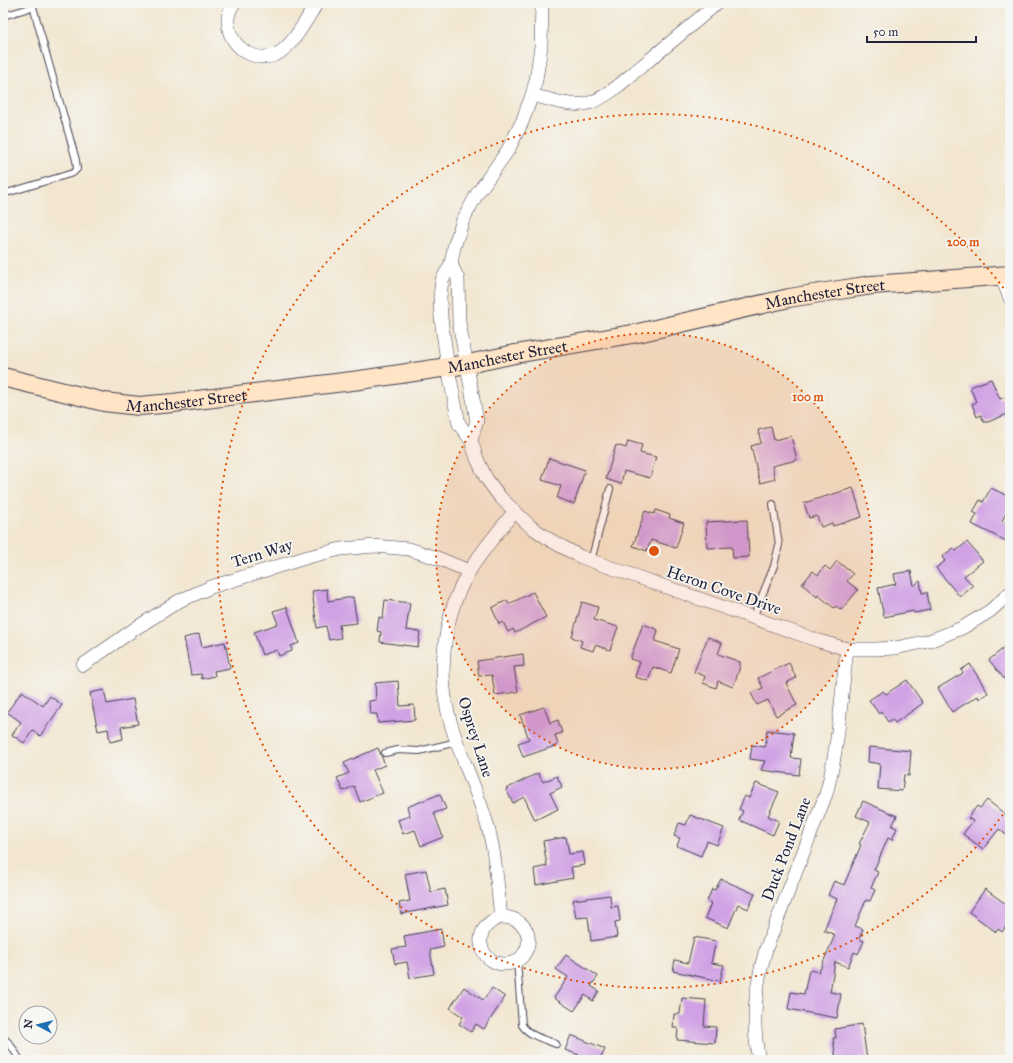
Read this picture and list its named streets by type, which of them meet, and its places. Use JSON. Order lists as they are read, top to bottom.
{
  "streets": {
    "street": [
      "Manchester Street",
      "Tern Way",
      "Heron Cove Drive",
      "Osprey Lane",
      "Duck Pond Lane"
    ]
  },
  "crossings": [
    ["Manchester Street", "Heron Cove Drive"],
    ["Tern Way", "Osprey Lane"],
    ["Heron Cove Drive", "Osprey Lane"],
    ["Heron Cove Drive", "Duck Pond Lane"]
  ],
  "scale_bar": "50 m",
  "north": "left",
  "rings": ["200 m", "100 m"]
}
